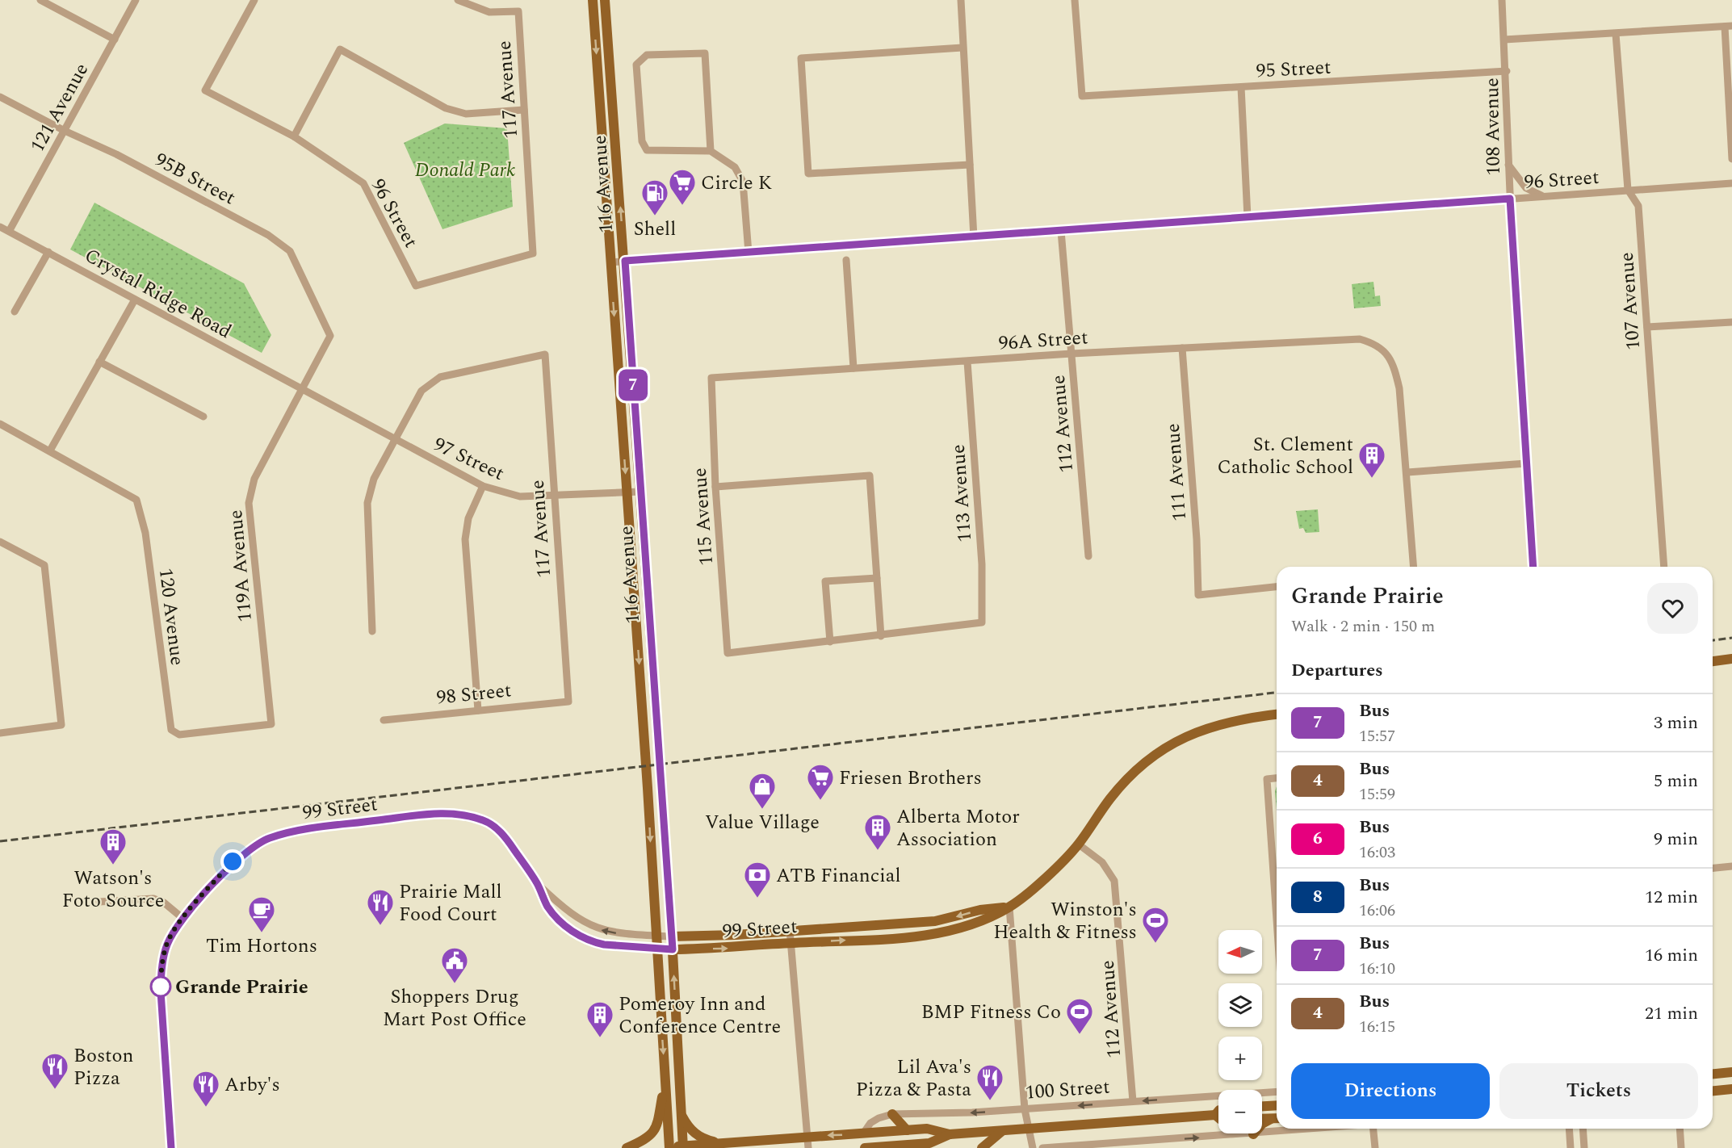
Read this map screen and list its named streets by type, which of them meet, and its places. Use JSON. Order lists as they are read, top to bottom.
{
  "streets": {
    "main road": ["116 Avenue", "99 Street", "100 Street"],
    "street": [
      "95 Street",
      "117 Avenue",
      "121 Avenue",
      "108 Avenue",
      "95B Street",
      "96 Street",
      "Crystal Ridge Road",
      "107 Avenue",
      "96A Street",
      "112 Avenue",
      "97 Street",
      "111 Avenue",
      "113 Avenue",
      "115 Avenue",
      "119A Avenue",
      "120 Avenue",
      "98 Street"
    ]
  },
  "crossings": [
    ["95 Street", "108 Avenue"],
    ["117 Avenue", "96 Street"],
    ["117 Avenue", "97 Street"],
    ["117 Avenue", "98 Street"],
    ["121 Avenue", "95B Street"],
    ["121 Avenue", "Crystal Ridge Road"],
    ["108 Avenue", "96 Street"],
    ["95B Street", "119A Avenue"],
    ["96 Street", "116 Avenue"],
    ["96 Street", "107 Avenue"],
    ["96 Street", "112 Avenue"],
    ["116 Avenue", "97 Street"],
    ["116 Avenue", "99 Street"],
    ["116 Avenue", "100 Street"],
    ["Crystal Ridge Road", "97 Street"],
    ["Crystal Ridge Road", "119A Avenue"],
    ["96A Street", "112 Avenue"],
    ["96A Street", "111 Avenue"],
    ["96A Street", "113 Avenue"],
    ["96A Street", "115 Avenue"],
    ["112 Avenue", "99 Street"],
    ["112 Avenue", "100 Street"],
    ["97 Street", "119A Avenue"],
    ["119A Avenue", "120 Avenue"]
  ],
  "parks": ["Donald Park"],
  "places": {
    "supermarket": ["Circle K", "Friesen Brothers"],
    "fuel station": ["Shell"],
    "building": [
      "St. Clement Catholic School",
      "Alberta Motor Association",
      "Watson's Foto Source",
      "Pomeroy Inn and Conference Centre"
    ],
    "shop": ["Value Village"],
    "bank": ["ATB Financial"],
    "restaurant": [
      "Prairie Mall Food Court",
      "Boston Pizza",
      "Lil Ava's Pizza & Pasta",
      "Arby's"
    ],
    "cafe": ["Tim Hortons"],
    "sports": ["Winston's Health & Fitness", "BMP Fitness Co"],
    "public building": ["Shoppers Drug Mart Post Office"],
    "other": ["Grande Prairie"]
  },
  "lines": ["bus line 7"],
  "north": "left",
  "page": {
    "on_map": "7",
    "heading": [
      ["Grande Prairie", "Walk · 2 min · 150 m"],
      "Departures"
    ],
    "list": [
      {
        "mark": "7",
        "name": "Bus",
        "note": "15:57",
        "value": "3 min"
      },
      {
        "mark": "4",
        "name": "Bus",
        "note": "15:59",
        "value": "5 min"
      },
      {
        "mark": "6",
        "name": "Bus",
        "note": "16:03",
        "value": "9 min"
      },
      {
        "mark": "8",
        "name": "Bus",
        "note": "16:06",
        "value": "12 min"
      },
      {
        "mark": "7",
        "name": "Bus",
        "note": "16:10",
        "value": "16 min"
      },
      {
        "mark": "4",
        "name": "Bus",
        "note": "16:15",
        "value": "21 min"
      }
    ],
    "map_buttons": ["+", "−"],
    "buttons": ["Directions", "Tickets"]
  }
}
